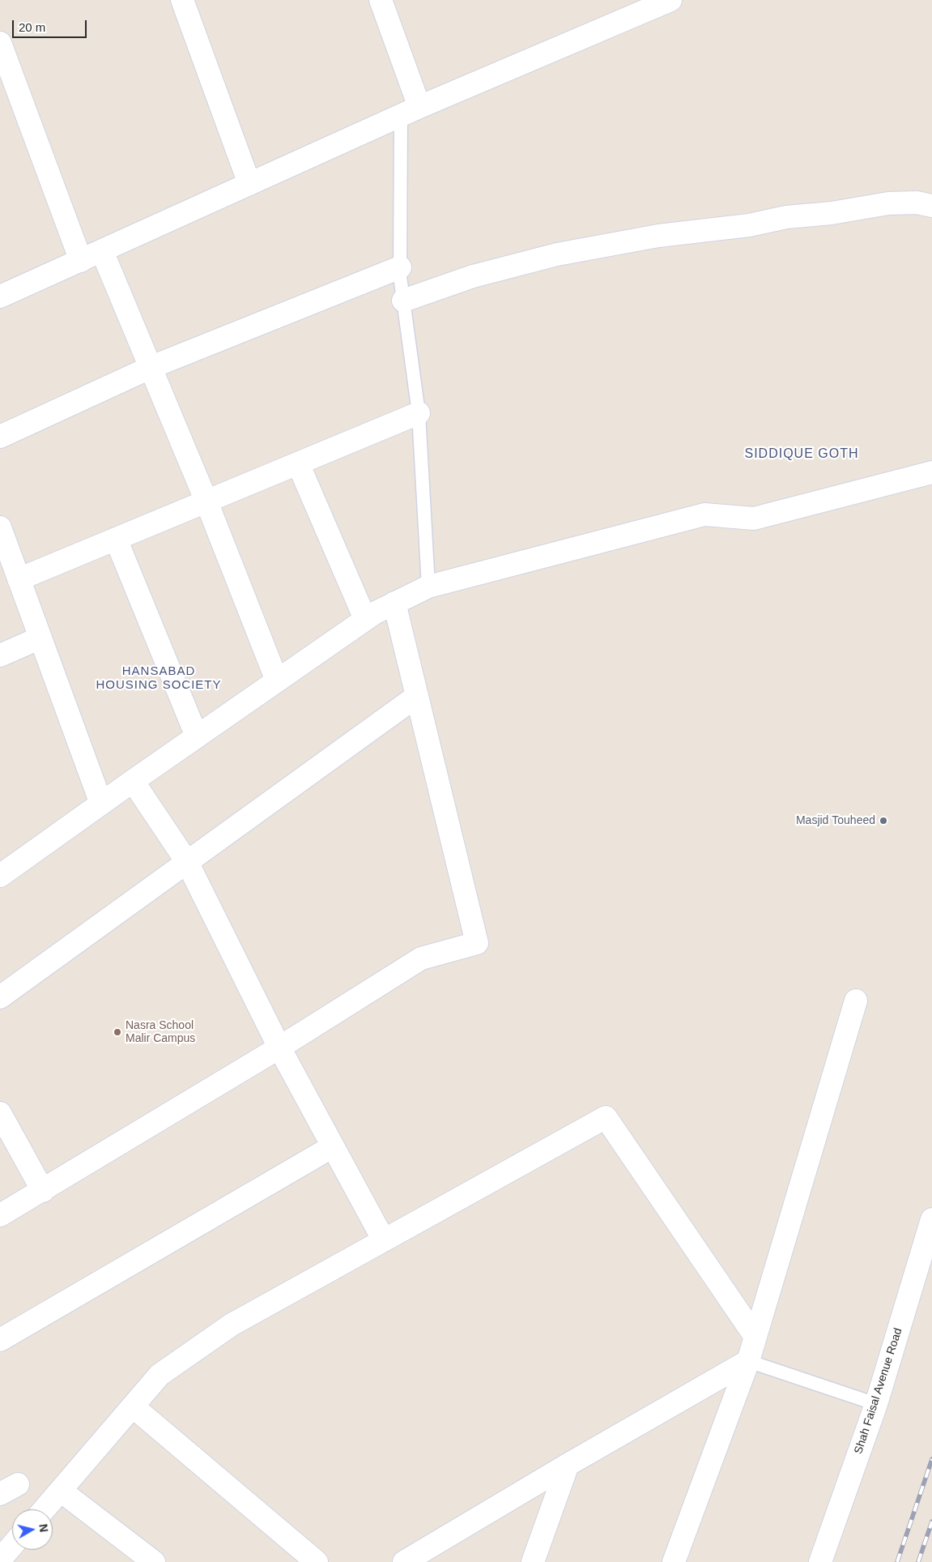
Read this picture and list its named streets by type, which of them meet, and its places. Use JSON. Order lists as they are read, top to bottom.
{
  "streets": {
    "street": ["Shah Faisal Avenue Road"]
  },
  "districts": ["SIDDIQUE GOTH", "HANSABAD HOUSING SOCIETY"],
  "places": ["Masjid Touheed", "Nasra School Malir Campus"],
  "scale_bar": "20 m",
  "north": "right"
}
